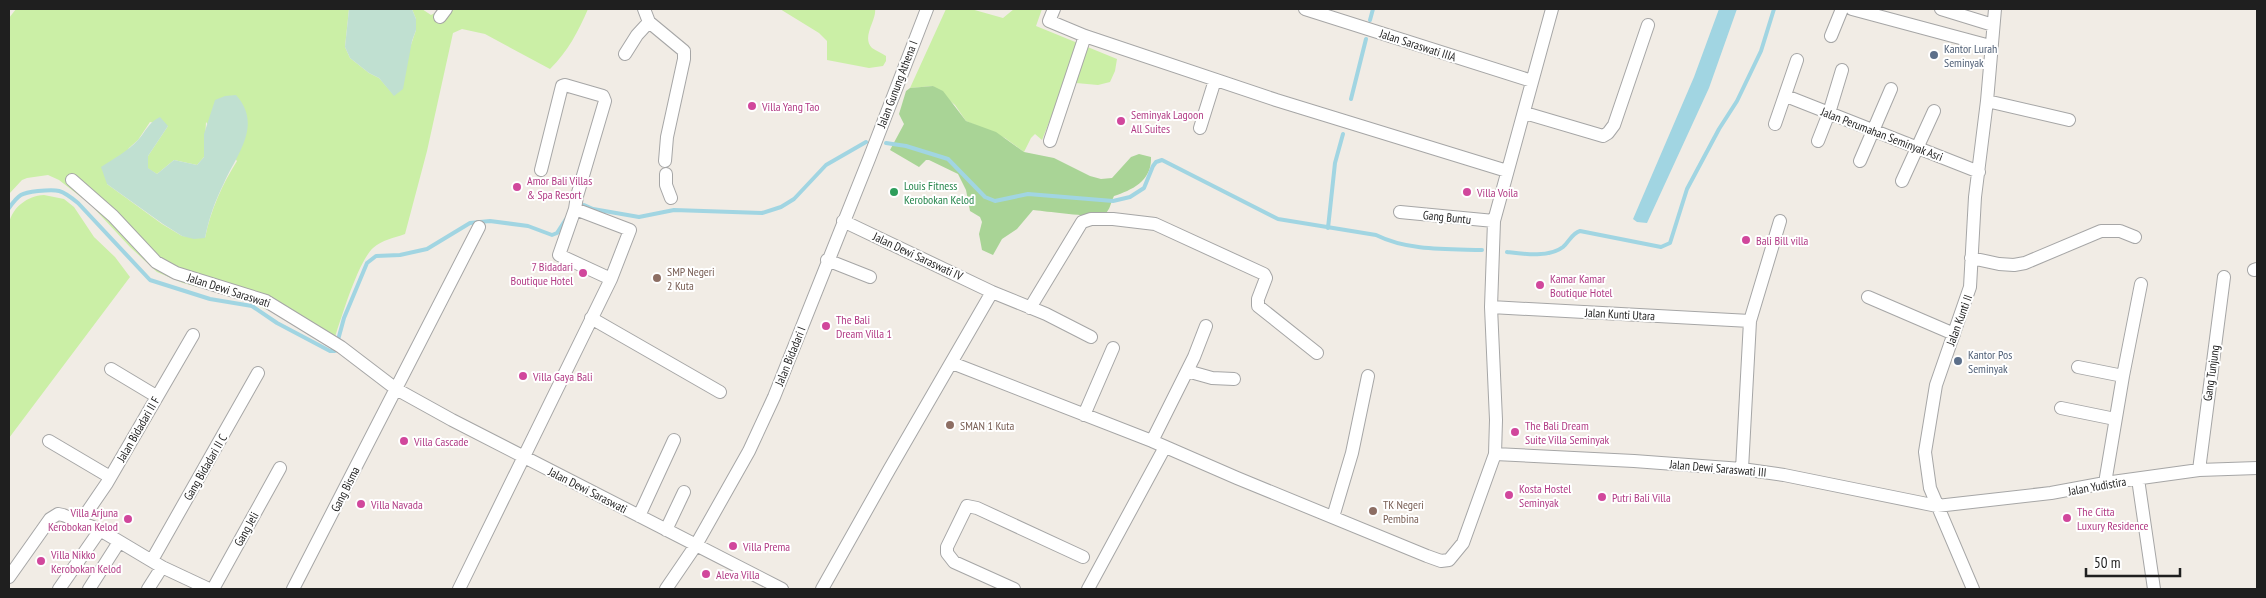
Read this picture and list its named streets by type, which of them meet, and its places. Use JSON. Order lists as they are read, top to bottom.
{
  "streets": {
    "street": [
      "Jalan Saraswati IIIA",
      "Jalan Gunung Athena I",
      "Jalan Perumahan Seminyak Asri",
      "Gang Buntu",
      "Jalan Dewi Saraswati IV",
      "Jalan Dewi Saraswati",
      "Jalan Kunti Utara",
      "Jalan Kunti II",
      "Jalan Bidadari I",
      "Gang Tunjung",
      "Jalan Bidadari II F",
      "Gang Bidadari II C",
      "Jalan Dewi Saraswati III",
      "Jalan Yudistira",
      "Gang Bisma",
      "Gang Jeli"
    ]
  },
  "crossings": [
    ["Jalan Gunung Athena I", "Jalan Bidadari I"],
    ["Jalan Perumahan Seminyak Asri", "Jalan Kunti II"],
    ["Jalan Dewi Saraswati IV", "Jalan Bidadari I"],
    ["Jalan Dewi Saraswati", "Jalan Bidadari I"],
    ["Jalan Dewi Saraswati", "Gang Bisma"],
    ["Jalan Kunti II", "Jalan Dewi Saraswati III"],
    ["Jalan Kunti II", "Jalan Yudistira"],
    ["Gang Tunjung", "Jalan Yudistira"],
    ["Jalan Dewi Saraswati III", "Jalan Yudistira"]
  ],
  "places": [
    "Kantor Lurah Seminyak",
    "Villa Yang Tao",
    "Seminyak Lagoon All Suites",
    "Amor Bali Villas & Spa Resort",
    "Louis Fitness Kerobokan Kelod",
    "Villa Voila",
    "Bali Bill villa",
    "7 Bidadari Boutique Hotel",
    "SMP Negeri 2 Kuta",
    "Kamar Kamar Boutique Hotel",
    "The Bali Dream Villa 1",
    "Kantor Pos Seminyak",
    "Villa Gaya Bali",
    "SMAN 1 Kuta",
    "The Bali Dream Suite Villa Seminyak",
    "Villa Cascade",
    "Kosta Hostel Seminyak",
    "Putri Bali Villa",
    "Villa Navada",
    "TK Negeri Pembina",
    "The Citta Luxury Residence",
    "Villa Arjuna Kerobokan Kelod",
    "Villa Prema",
    "Villa Nikko Kerobokan Kelod",
    "Aleva Villa"
  ],
  "scale_bar": "50 m"
}
